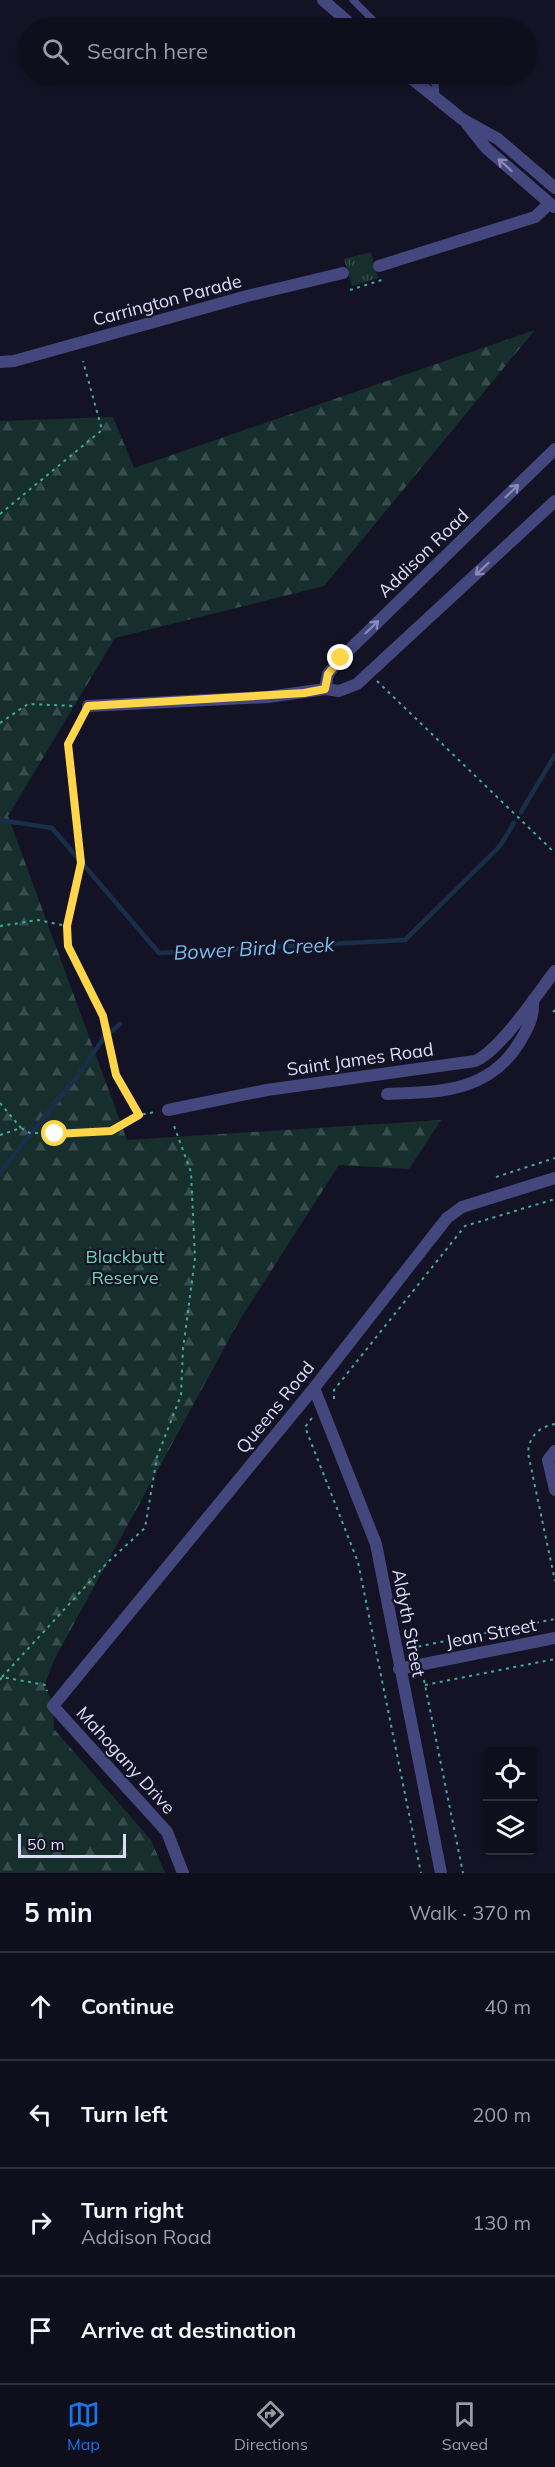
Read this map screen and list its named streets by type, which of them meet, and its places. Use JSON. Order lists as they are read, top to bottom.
{
  "streets": {
    "street": [
      "Carrington Parade",
      "Addison Road",
      "Saint James Road",
      "Queens Road",
      "Aldyth Street",
      "Jean Street",
      "Mahogany Drive"
    ]
  },
  "crossings": [
    ["Queens Road", "Aldyth Street"],
    ["Queens Road", "Mahogany Drive"],
    ["Aldyth Street", "Jean Street"]
  ],
  "water": ["Bower Bird Creek"],
  "parks": ["Blackbutt Reserve"],
  "scale_bar": "50 m",
  "page": {
    "search": "Search here",
    "scale": "50 m",
    "heading": ["5 min", "Walk · 370 m"],
    "list": [
      ["Continue", "40 m"],
      ["Turn left", "200 m"],
      ["Turn right", "Addison Road", "130 m"],
      "Arrive at destination"
    ],
    "nav": ["Map", "Directions", "Saved"]
  }
}
